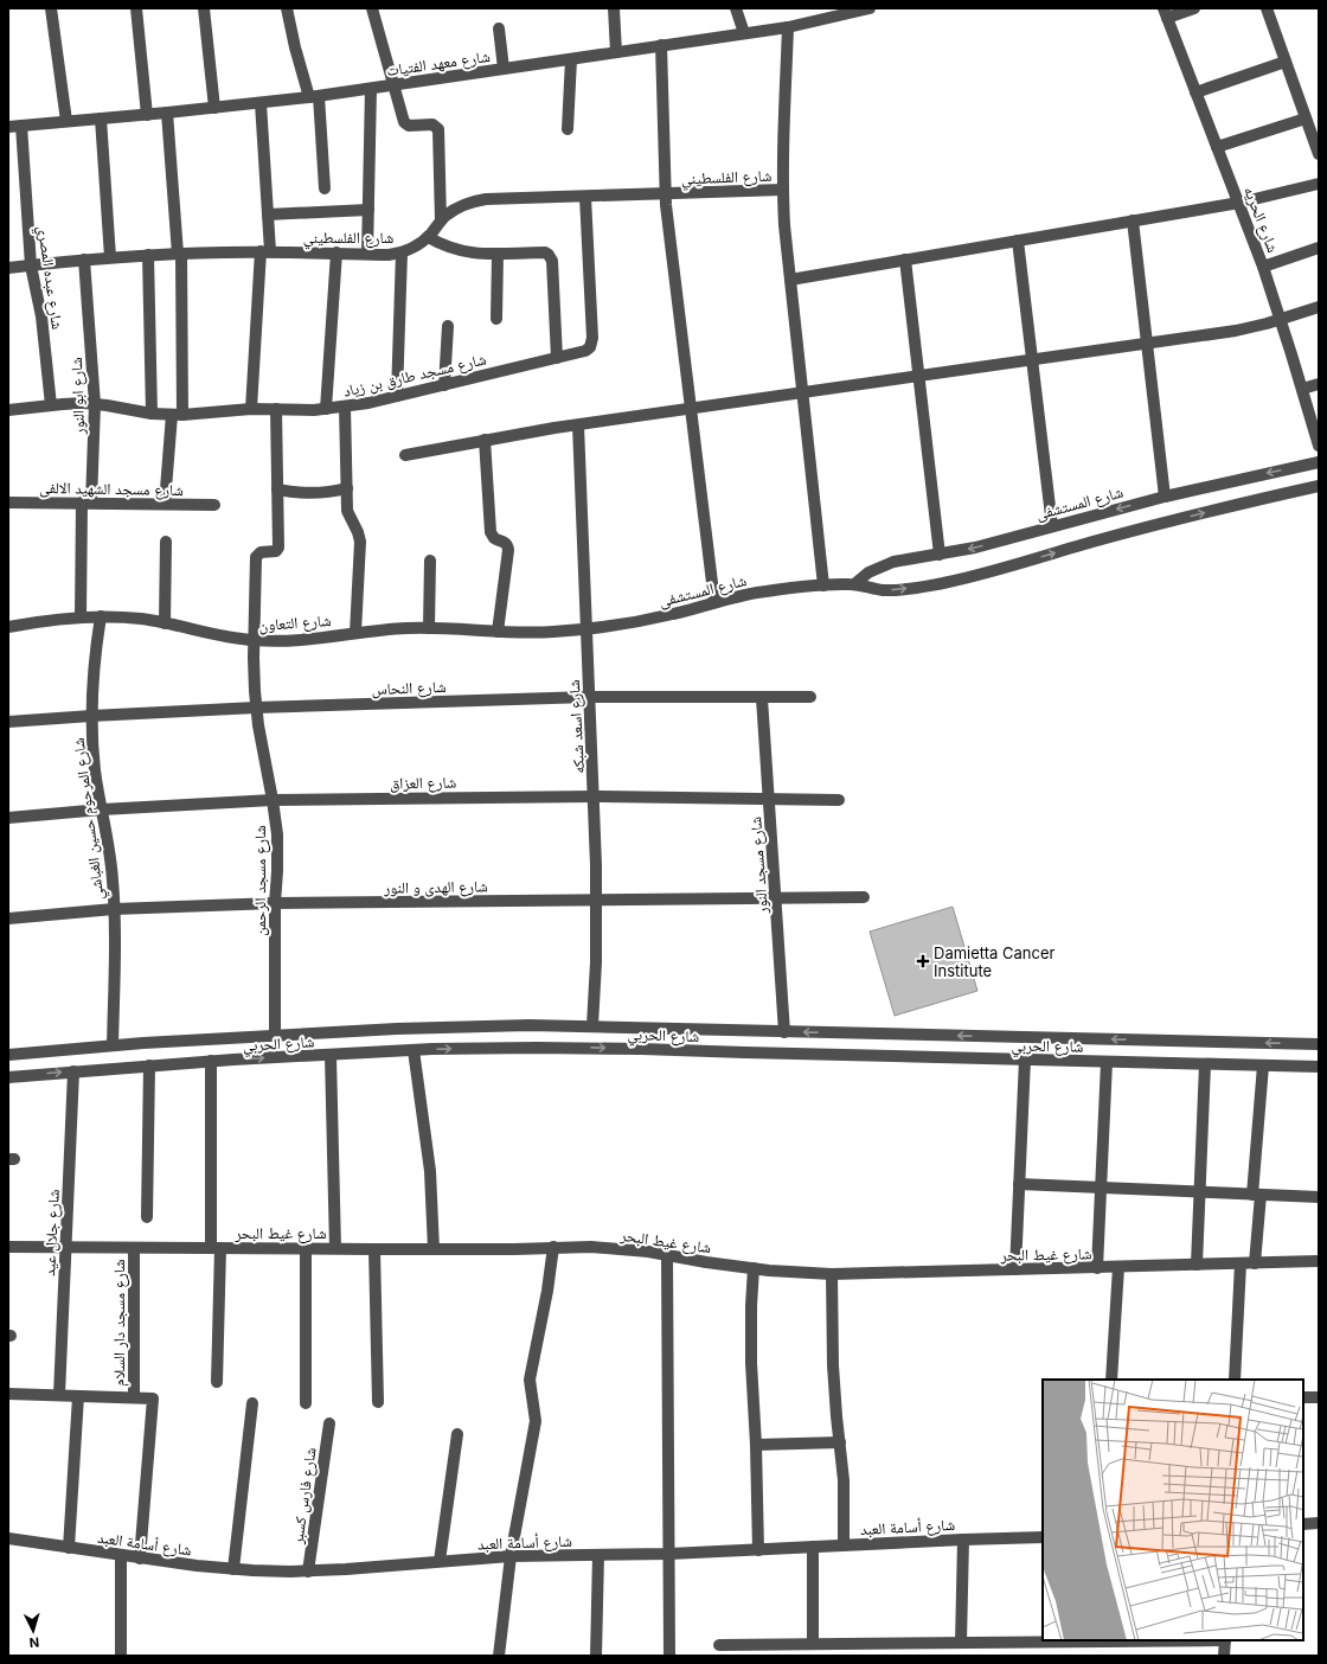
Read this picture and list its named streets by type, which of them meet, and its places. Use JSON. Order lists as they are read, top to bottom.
{
  "streets": {
    "street": [
      "شارع معهد الفتيات",
      "شارع الفلسطيني",
      "شارع الحريه",
      "شارع عبده المصري",
      "شارع مسجد طارق بن زياد",
      "شارع ابو النور",
      "شارع مسجد الشهيد الالفى",
      "شارع المستشفى",
      "شارع التعاون",
      "شارع النحاس",
      "شارع اسعد شبكه",
      "شارع العزاق",
      "شارع المرحوم حسين الغباشي",
      "شارع مسجد النور",
      "شارع مسجد الرحمن",
      "شارع الهدى و النور",
      "شارع الحربي",
      "شارع جلال عيد",
      "شارع غيط البحر",
      "شارع مسجد دار السلام",
      "شارع فارس كسبر",
      "شارع أسامة العبد"
    ]
  },
  "crossings": [
    ["شارع معهد الفتيات", "شارع عبده المصري"],
    ["شارع الفلسطيني", "شارع عبده المصري"],
    ["شارع الفلسطيني", "شارع مسجد طارق بن زياد"],
    ["شارع الفلسطيني", "شارع ابو النور"],
    ["شارع عبده المصري", "شارع مسجد طارق بن زياد"],
    ["شارع مسجد طارق بن زياد", "شارع ابو النور"],
    ["شارع ابو النور", "شارع مسجد الشهيد الالفى"],
    ["شارع ابو النور", "شارع التعاون"],
    ["شارع المستشفى", "شارع التعاون"],
    ["شارع المستشفى", "شارع اسعد شبكه"],
    ["شارع التعاون", "شارع اسعد شبكه"],
    ["شارع التعاون", "شارع المرحوم حسين الغباشي"],
    ["شارع التعاون", "شارع مسجد الرحمن"],
    ["شارع النحاس", "شارع اسعد شبكه"],
    ["شارع النحاس", "شارع المرحوم حسين الغباشي"],
    ["شارع النحاس", "شارع مسجد النور"],
    ["شارع النحاس", "شارع مسجد الرحمن"],
    ["شارع اسعد شبكه", "شارع العزاق"],
    ["شارع اسعد شبكه", "شارع الهدى و النور"],
    ["شارع اسعد شبكه", "شارع الحربي"],
    ["شارع العزاق", "شارع المرحوم حسين الغباشي"],
    ["شارع العزاق", "شارع مسجد النور"],
    ["شارع العزاق", "شارع مسجد الرحمن"],
    ["شارع المرحوم حسين الغباشي", "شارع الهدى و النور"],
    ["شارع المرحوم حسين الغباشي", "شارع الحربي"],
    ["شارع مسجد النور", "شارع الهدى و النور"],
    ["شارع مسجد النور", "شارع الحربي"],
    ["شارع مسجد الرحمن", "شارع الهدى و النور"],
    ["شارع مسجد الرحمن", "شارع الحربي"],
    ["شارع الحربي", "شارع جلال عيد"],
    ["شارع جلال عيد", "شارع غيط البحر"],
    ["شارع غيط البحر", "شارع مسجد دار السلام"],
    ["شارع فارس كسبر", "شارع أسامة العبد"]
  ],
  "places": {
    "health": ["Damietta Cancer Institute"]
  },
  "north": "bottom"
}
